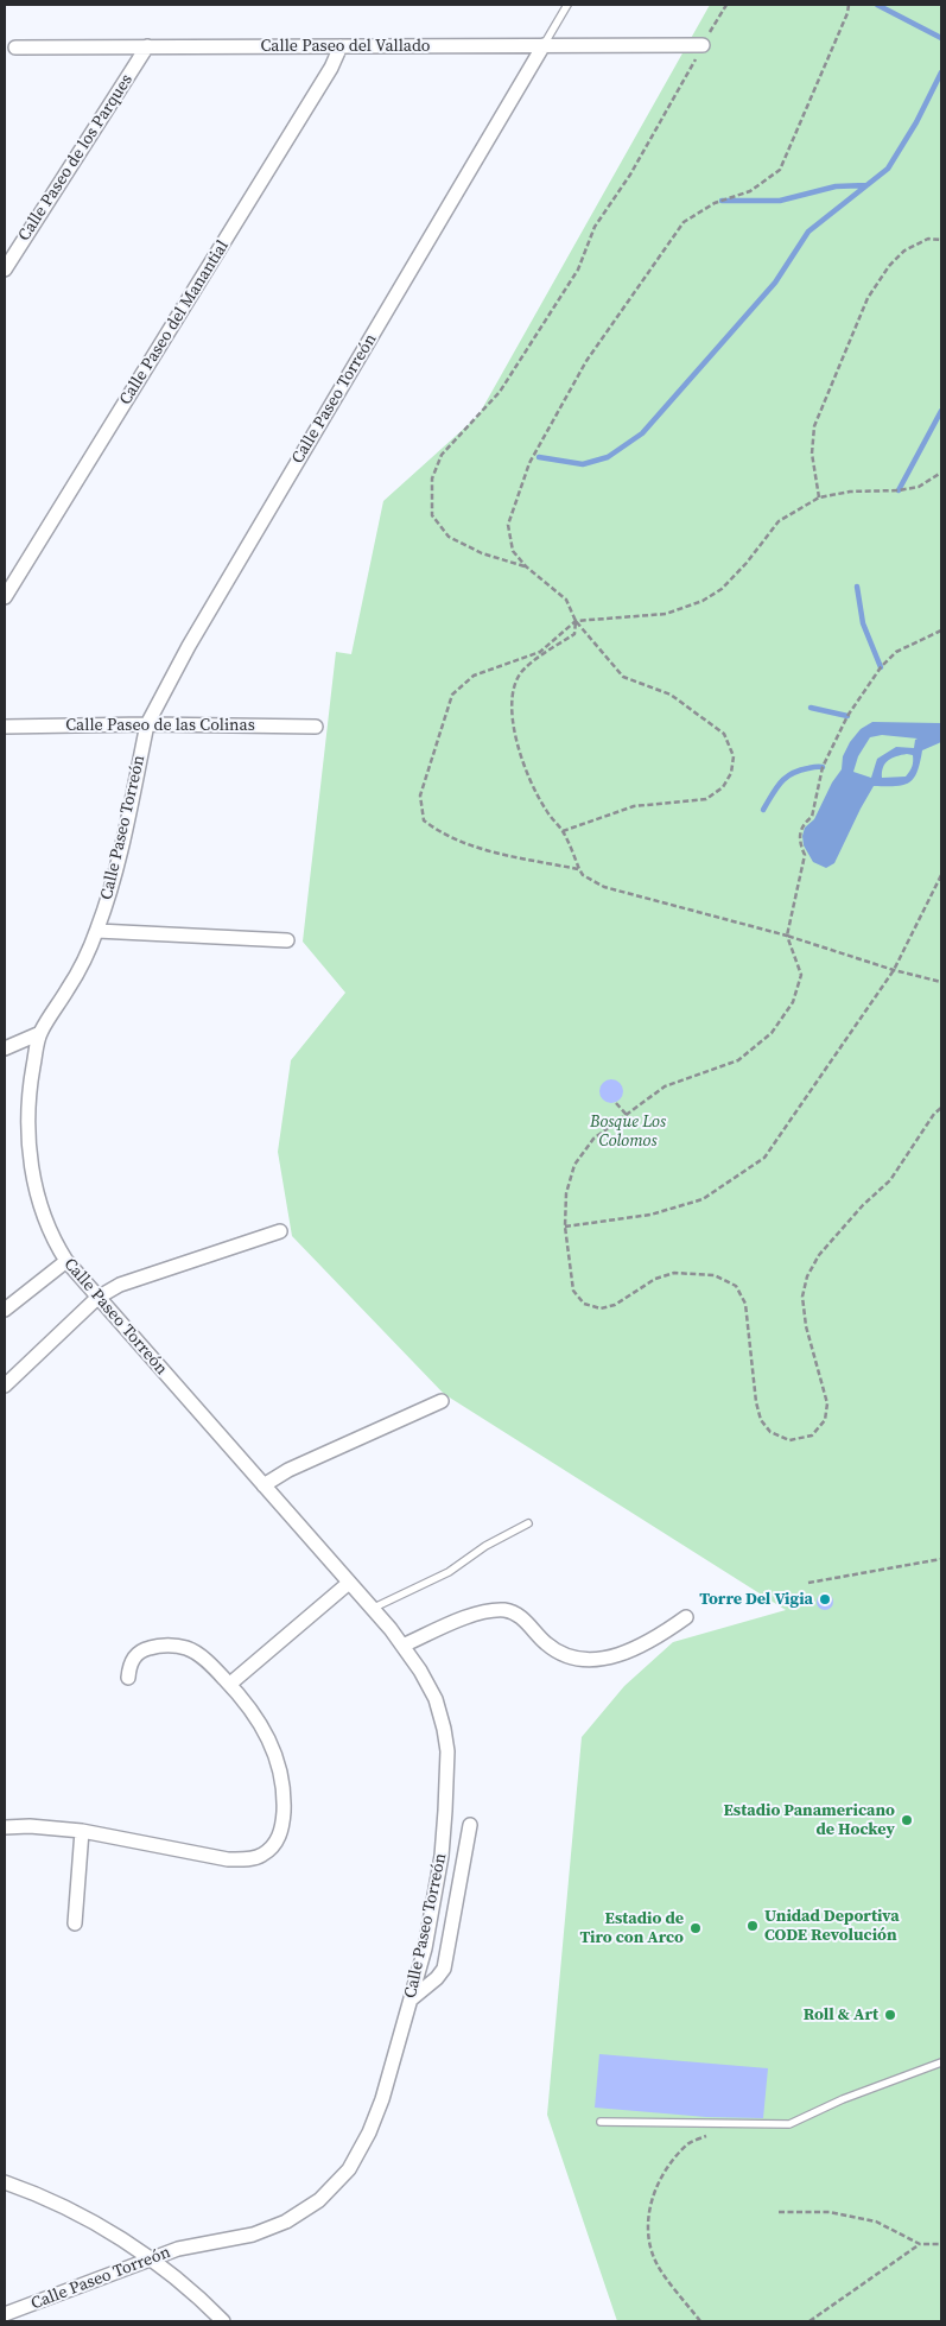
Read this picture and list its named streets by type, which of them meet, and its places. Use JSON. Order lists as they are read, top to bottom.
{
  "streets": {
    "street": [
      "Calle Paseo del Vallado",
      "Calle Paseo de los Parques",
      "Calle Paseo del Manantial",
      "Calle Paseo Torreón",
      "Calle Paseo de las Colinas"
    ]
  },
  "crossings": [
    ["Calle Paseo del Vallado", "Calle Paseo de los Parques"],
    ["Calle Paseo del Vallado", "Calle Paseo del Manantial"],
    ["Calle Paseo del Vallado", "Calle Paseo Torreón"],
    ["Calle Paseo Torreón", "Calle Paseo de las Colinas"]
  ],
  "parks": ["Bosque Los Colomos"],
  "places": [
    "Torre Del Vigia",
    "Estadio Panamericano de Hockey",
    "Unidad Deportiva CODE Revolución",
    "Estadio de Tiro con Arco",
    "Roll & Art"
  ]
}
